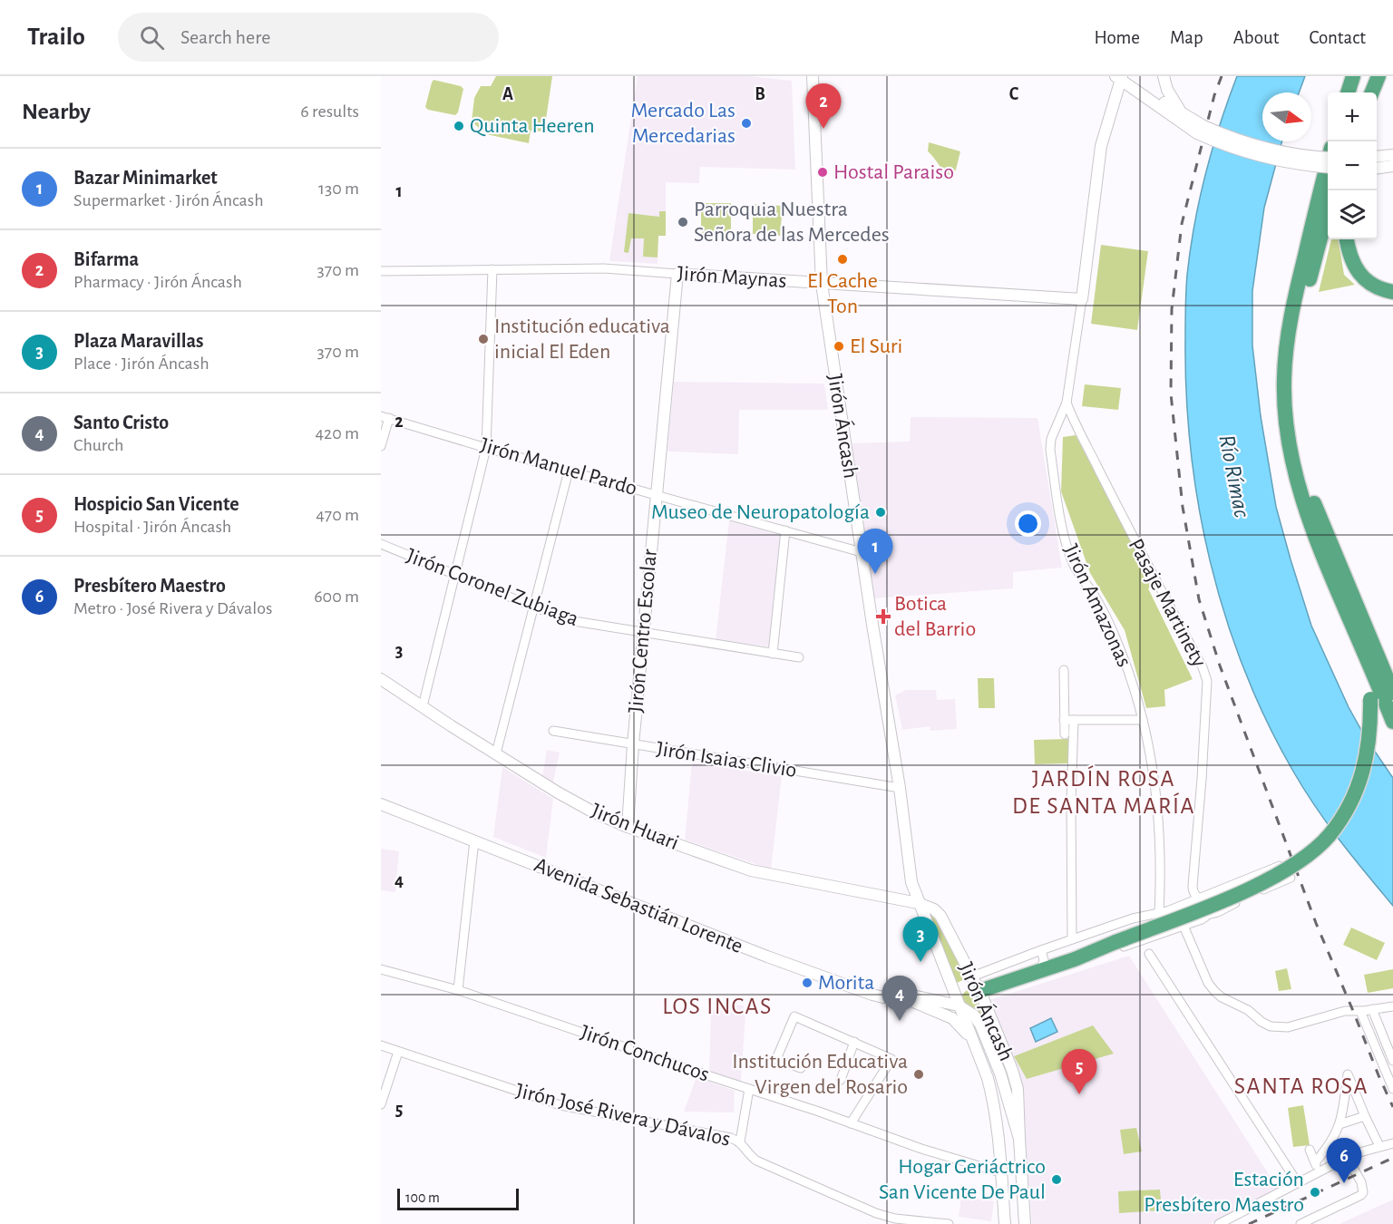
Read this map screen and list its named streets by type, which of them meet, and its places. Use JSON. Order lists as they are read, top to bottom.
{
  "streets": {
    "street": [
      "Jirón Maynas",
      "Jirón Áncash",
      "Jirón Manuel Pardo",
      "Jirón Coronel Zubiaga",
      "Pasaje Martinety",
      "Jirón Amazonas",
      "Jirón Centro Escolar",
      "Jirón Isaias Clivio",
      "Jirón Huari",
      "Avenida Sebastián Lorente",
      "Jirón Conchucos",
      "Jirón José Rivera y Dávalos"
    ]
  },
  "crossings": [
    ["Jirón Maynas", "Jirón Áncash"],
    ["Jirón Maynas", "Jirón Amazonas"],
    ["Jirón Maynas", "Jirón Centro Escolar"],
    ["Jirón Áncash", "Jirón Manuel Pardo"],
    ["Jirón Áncash", "Jirón Isaias Clivio"],
    ["Jirón Áncash", "Jirón Huari"],
    ["Jirón Áncash", "Avenida Sebastián Lorente"],
    ["Jirón Áncash", "Jirón Conchucos"],
    ["Jirón Manuel Pardo", "Jirón Centro Escolar"],
    ["Jirón Coronel Zubiaga", "Jirón Centro Escolar"],
    ["Pasaje Martinety", "Jirón Amazonas"],
    ["Jirón Centro Escolar", "Jirón Isaias Clivio"],
    ["Jirón Centro Escolar", "Jirón Huari"]
  ],
  "districts": ["JARDÍN ROSA DE SANTA MARÍA", "LOS INCAS", "SANTA ROSA"],
  "water": ["Río Rímac"],
  "places": {
    "other": [
      "Mercado Las Mercedarias",
      "Quinta Heeren",
      "Hostal Paraiso",
      "Parroquia Nuestra Señora de las Mercedes",
      "El Cache Ton",
      "Institución educativa inicial El Eden",
      "El Suri",
      "Museo de Neuropatología",
      "Morita",
      "Institución Educativa Virgen del Rosario",
      "Hogar Geriáctrico San Vicente De Paul",
      "Estación Presbítero Maestro"
    ],
    "health": ["Botica del Barrio"]
  },
  "scale_bar": "100 m",
  "north": "right",
  "page": {
    "header": "Trailo",
    "search": "Search here",
    "nav": [
      "Home",
      "Map",
      "About",
      "Contact"
    ],
    "heading": ["Nearby", "6 results"],
    "pins": [
      "2",
      "1",
      "3",
      "4",
      "5",
      "6"
    ],
    "map_buttons": ["+", "−"],
    "list": [
      {
        "mark": "1",
        "name": "Bazar Minimarket",
        "note": "Supermarket · Jirón Áncash",
        "value": "130 m"
      },
      {
        "mark": "2",
        "name": "Bifarma",
        "note": "Pharmacy · Jirón Áncash",
        "value": "370 m"
      },
      {
        "mark": "3",
        "name": "Plaza Maravillas",
        "note": "Place · Jirón Áncash",
        "value": "370 m"
      },
      {
        "mark": "4",
        "name": "Santo Cristo",
        "note": "Church",
        "value": "420 m"
      },
      {
        "mark": "5",
        "name": "Hospicio San Vicente",
        "note": "Hospital · Jirón Áncash",
        "value": "470 m"
      },
      {
        "mark": "6",
        "name": "Presbítero Maestro",
        "note": "Metro · José Rivera y Dávalos",
        "value": "600 m"
      }
    ],
    "scale": "100 m"
  },
  "grid": {
    "columns": ["A", "B", "C"],
    "rows": [
      "1",
      "2",
      "3",
      "4",
      "5"
    ]
  }
}
